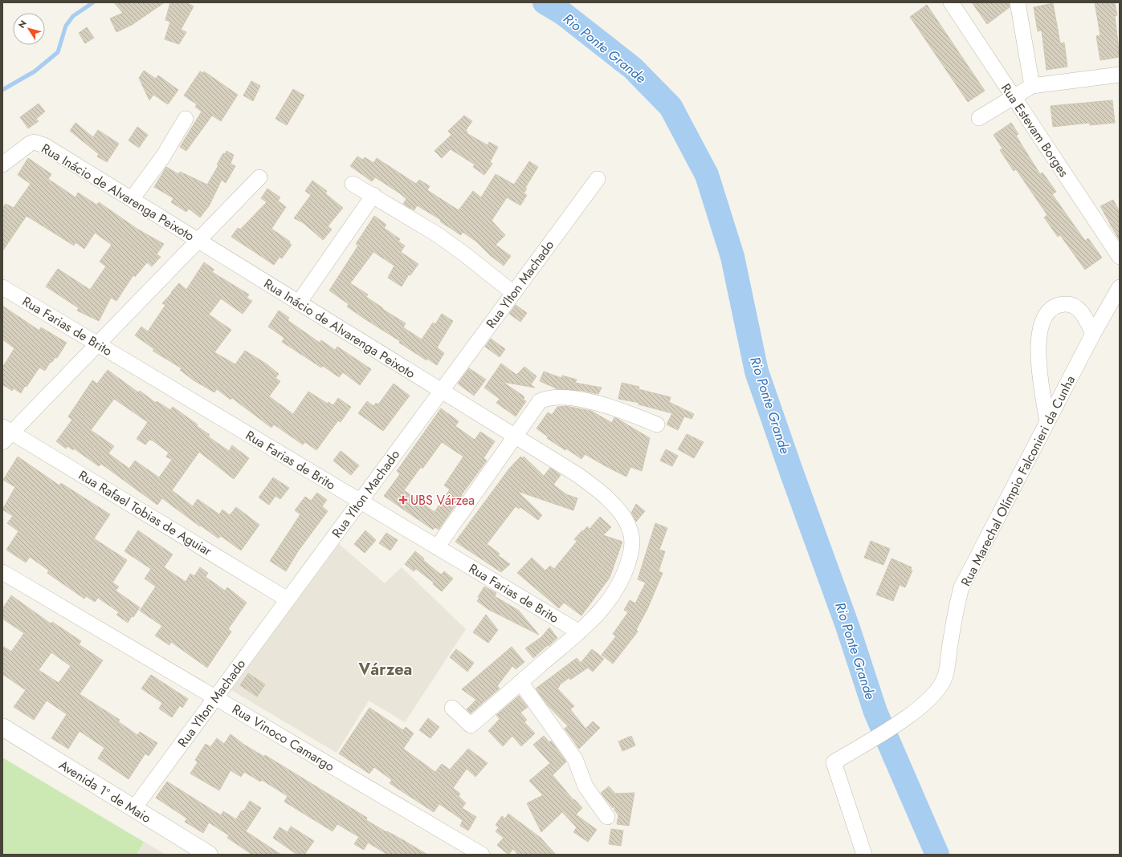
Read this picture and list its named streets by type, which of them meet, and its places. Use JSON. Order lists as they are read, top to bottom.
{
  "streets": {
    "street": [
      "Rua Estevam Borges",
      "Rua Inácio de Alvarenga Peixoto",
      "Rua Ylton Machado",
      "Rua Farias de Brito",
      "Rua Marechal Olímpio Falconieri da Cunha",
      "Rua Rafael Tobias de Aguiar",
      "Rua Vinoco Camargo",
      "Avenida 1º de Maio"
    ]
  },
  "crossings": [
    ["Rua Inácio de Alvarenga Peixoto", "Rua Ylton Machado"],
    ["Rua Inácio de Alvarenga Peixoto", "Rua Farias de Brito"],
    ["Rua Ylton Machado", "Rua Farias de Brito"],
    ["Rua Ylton Machado", "Rua Rafael Tobias de Aguiar"],
    ["Rua Ylton Machado", "Rua Vinoco Camargo"],
    ["Rua Ylton Machado", "Avenida 1º de Maio"]
  ],
  "districts": ["Várzea"],
  "water": ["Rio Ponte Grande"],
  "places": {
    "health": ["UBS Várzea"]
  },
  "north": "top left"
}
